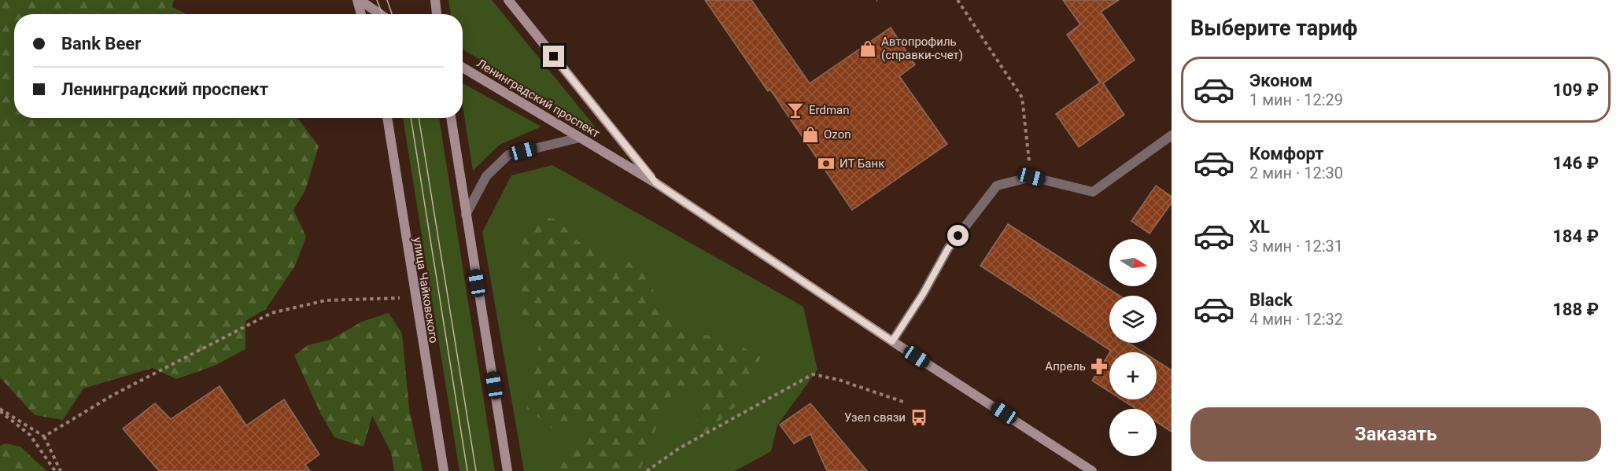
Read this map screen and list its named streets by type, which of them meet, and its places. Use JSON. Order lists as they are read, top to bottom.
{
  "streets": {
    "main road": ["Ленинградский проспект", "улица Чайковского"]
  },
  "places": {
    "shop": ["Автопрофиль (справки-счет)", "Ozon"],
    "bar": ["Erdman"],
    "bank": ["ИТ Банк"],
    "pharmacy": ["Апрель"],
    "bus stop": ["Узел связи"]
  },
  "north": "right",
  "page": {
    "heading": "Выберите тариф",
    "banner": ["Bank Beer", "Ленинградский проспект"],
    "list": [
      {
        "name": "Эконом",
        "note": "1 мин · 12:29",
        "value": "109 ₽"
      },
      {
        "name": "Комфорт",
        "note": "2 мин · 12:30",
        "value": "146 ₽"
      },
      {
        "name": "XL",
        "note": "3 мин · 12:31",
        "value": "184 ₽"
      },
      {
        "name": "Black",
        "note": "4 мин · 12:32",
        "value": "188 ₽"
      }
    ],
    "map_buttons": ["+", "−"],
    "buttons": "Заказать"
  }
}
